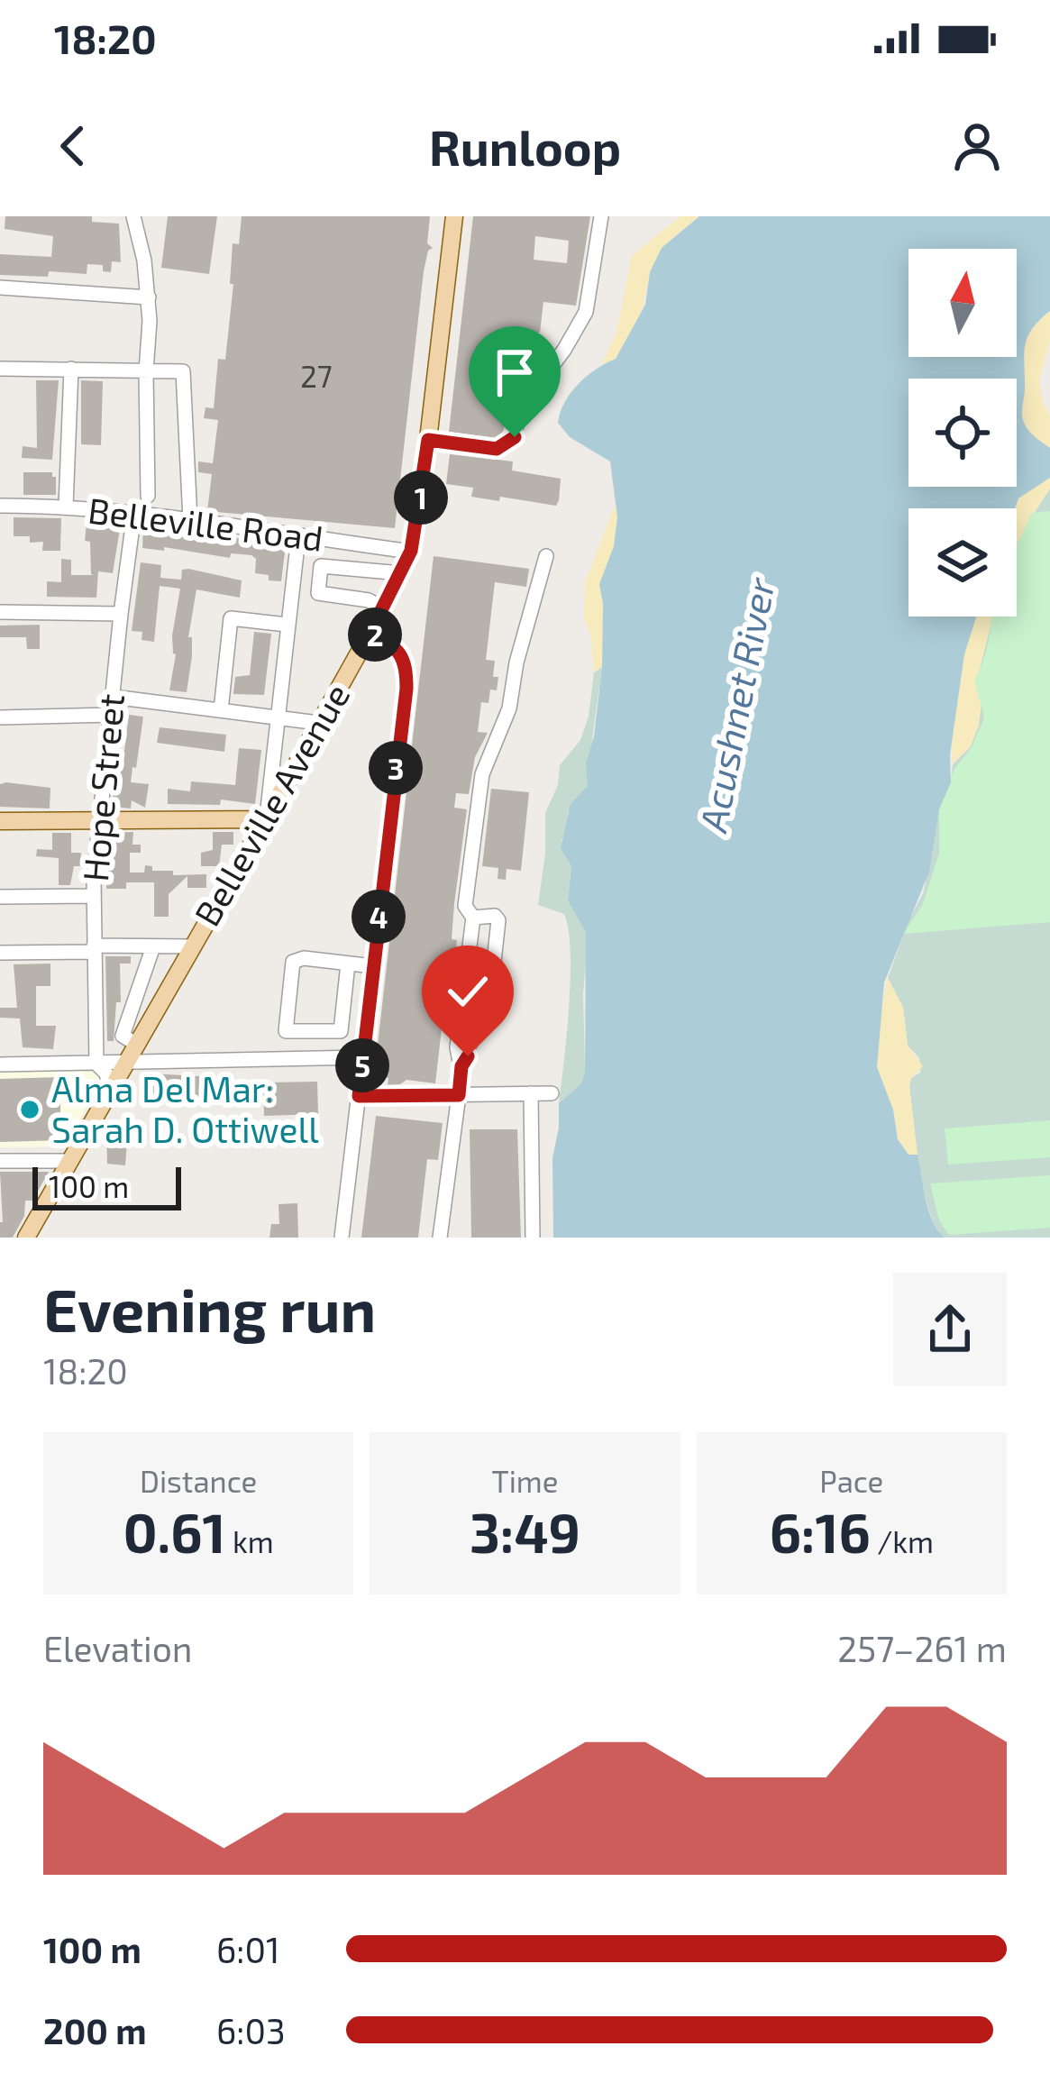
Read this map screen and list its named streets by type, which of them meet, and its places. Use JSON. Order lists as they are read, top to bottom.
{
  "streets": {
    "main road": ["Belleville Avenue"],
    "street": ["Belleville Road", "Hope Street"]
  },
  "crossings": [
    ["Belleville Road", "Hope Street"],
    ["Belleville Road", "Belleville Avenue"],
    ["Hope Street", "Belleville Avenue"]
  ],
  "water": ["Acushnet River"],
  "places": ["Alma Del Mar: Sarah D. Ottiwell"],
  "house_numbers": ["27"],
  "scale_bar": "100 m",
  "north": "top",
  "page": {
    "status": "18:20",
    "header": "Runloop",
    "pins": [
      "1",
      "2",
      "3",
      "4",
      "5"
    ],
    "scale": "100 m",
    "heading": ["Evening run", "18:20"],
    "stats": [
      ["Distance", "0.61 km"],
      ["Time", "3:49"],
      ["Pace", "6:16 /km"]
    ],
    "chart": ["Elevation", "257–261 m"],
    "list": [
      {
        "name": "100 m",
        "note": "6:01"
      },
      {
        "name": "200 m",
        "note": "6:03"
      }
    ]
  }
}
